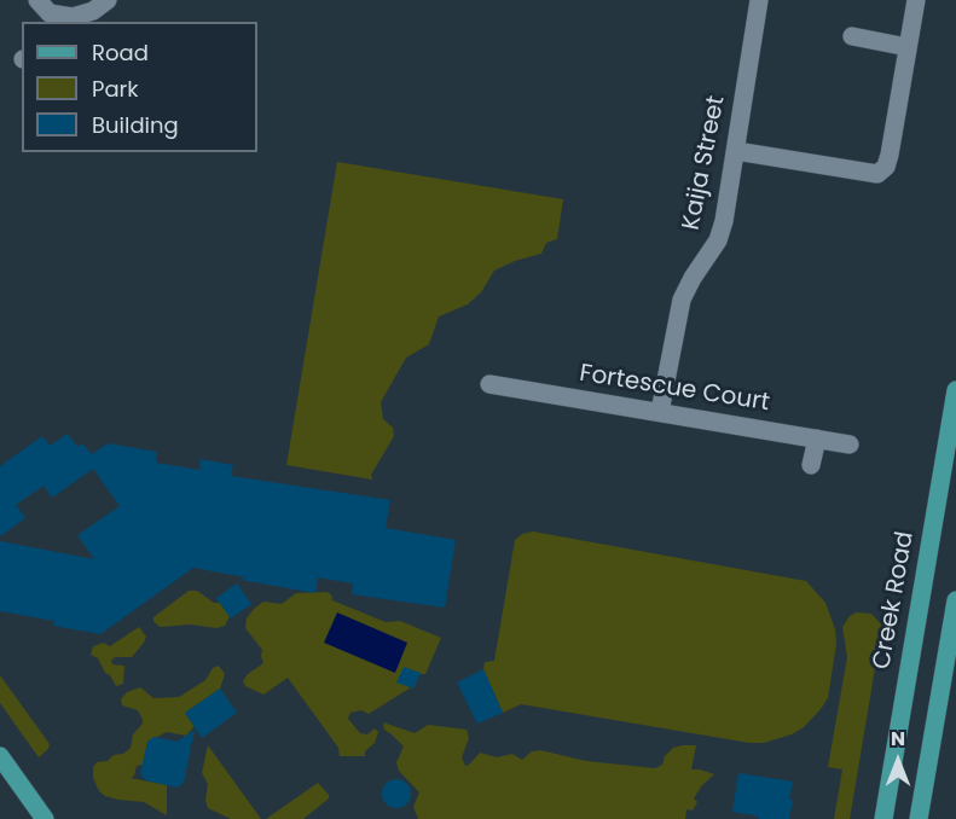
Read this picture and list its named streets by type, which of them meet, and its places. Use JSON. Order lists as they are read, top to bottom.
{
  "streets": {
    "main road": ["Creek Road"],
    "street": ["Kaija Street", "Fortescue Court"]
  },
  "crossings": [
    ["Kaija Street", "Fortescue Court"]
  ],
  "legend": ["Road", "Park", "Building"],
  "north": "top"
}
